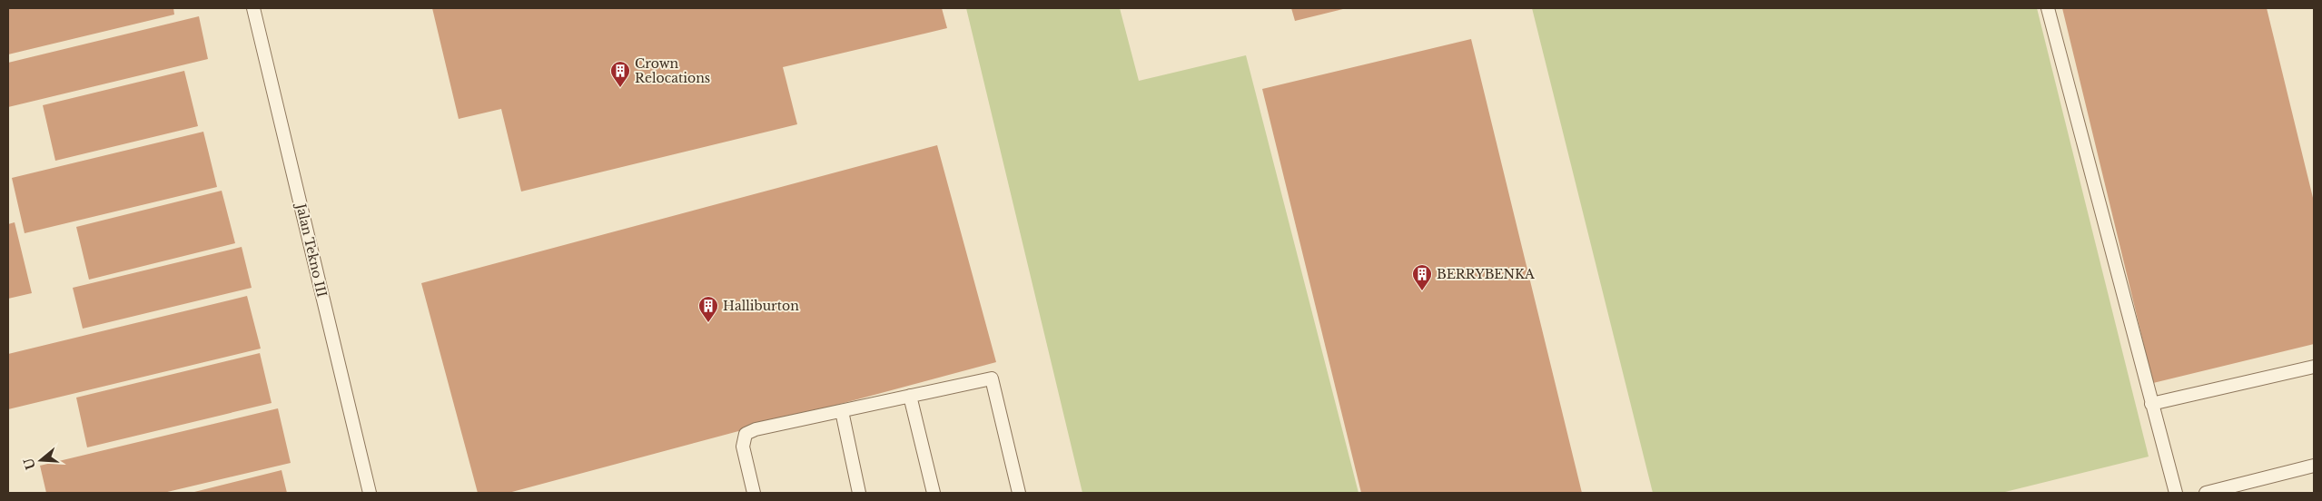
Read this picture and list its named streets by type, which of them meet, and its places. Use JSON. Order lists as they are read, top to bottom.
{
  "streets": {
    "lane": ["Jalan Tekno III"]
  },
  "places": {
    "building": ["Crown Relocations", "BERRYBENKA", "Halliburton"]
  },
  "north": "left"
}
